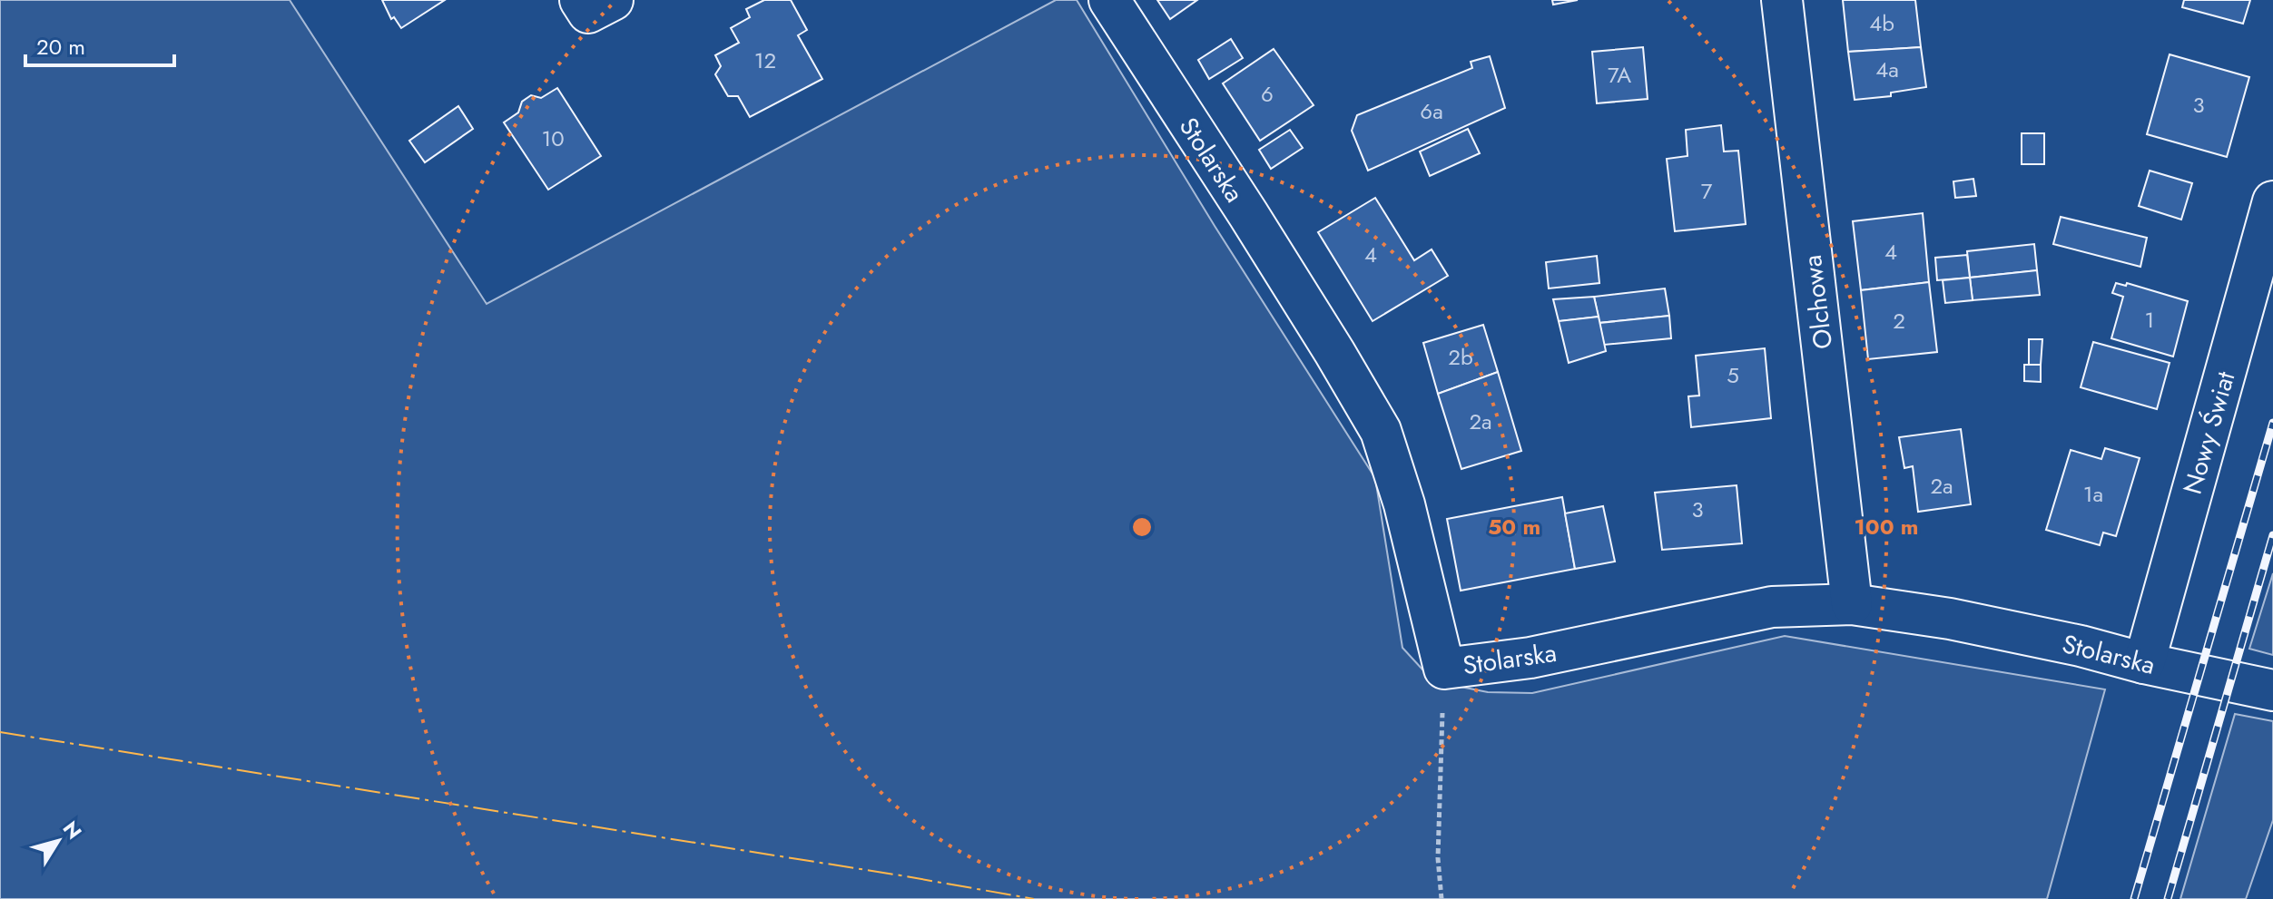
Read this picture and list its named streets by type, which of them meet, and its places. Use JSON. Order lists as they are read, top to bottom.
{
  "streets": {
    "street": ["Stolarska", "Olchowa", "Nowy Świat"]
  },
  "crossings": [
    ["Stolarska", "Olchowa"],
    ["Stolarska", "Nowy Świat"]
  ],
  "house_numbers": [
    "4b",
    "12",
    "4a",
    "7A",
    "6",
    "3",
    "6a",
    "10",
    "7",
    "4",
    "4",
    "1",
    "2",
    "2b",
    "5",
    "2a",
    "2a",
    "1a",
    "3"
  ],
  "scale_bar": "20 m",
  "north": "top right",
  "rings": ["50 m", "100 m"]
}
